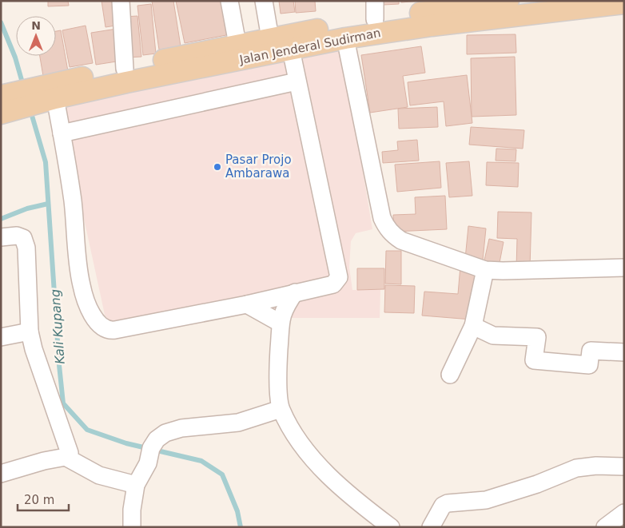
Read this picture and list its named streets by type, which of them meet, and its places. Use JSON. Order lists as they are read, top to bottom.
{
  "streets": {
    "main road": ["Jalan Jenderal Sudirman"]
  },
  "water": ["Kali Kupang"],
  "places": ["Pasar Projo Ambarawa"],
  "scale_bar": "20 m",
  "north": "top"
}
